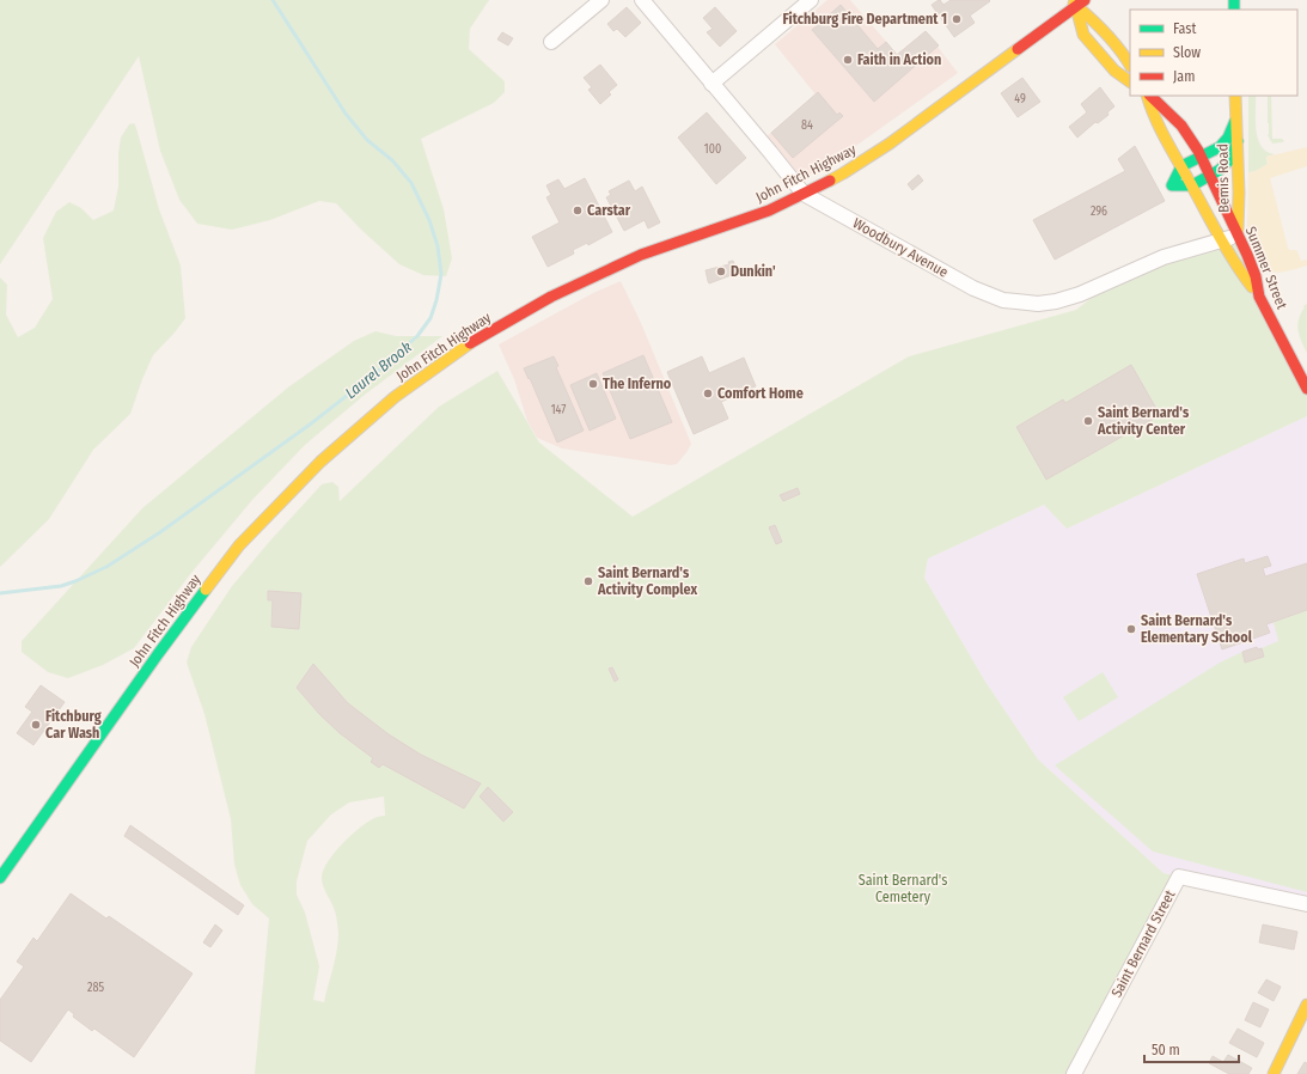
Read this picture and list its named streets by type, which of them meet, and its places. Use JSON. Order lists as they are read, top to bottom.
{
  "streets": {
    "main road": ["John Fitch Highway", "Bemis Road", "Summer Street"],
    "street": ["Woodbury Avenue", "Saint Bernard Street"]
  },
  "crossings": [
    ["John Fitch Highway", "Woodbury Avenue"],
    ["Bemis Road", "Woodbury Avenue"],
    ["Bemis Road", "Summer Street"],
    ["Woodbury Avenue", "Summer Street"]
  ],
  "water": ["Laurel Brook"],
  "parks": ["Saint Bernard's Cemetery"],
  "places": [
    "Fitchburg Fire Department 1",
    "Faith in Action",
    "Carstar",
    "Dunkin'",
    "The Inferno",
    "Comfort Home",
    "Saint Bernard's Activity Center",
    "Saint Bernard's Activity Complex",
    "Saint Bernard's Elementary School",
    "Fitchburg Car Wash"
  ],
  "house_numbers": [
    "49",
    "84",
    "100",
    "296",
    "147",
    "285"
  ],
  "legend": ["Fast", "Slow", "Jam"],
  "scale_bar": "50 m"
}
